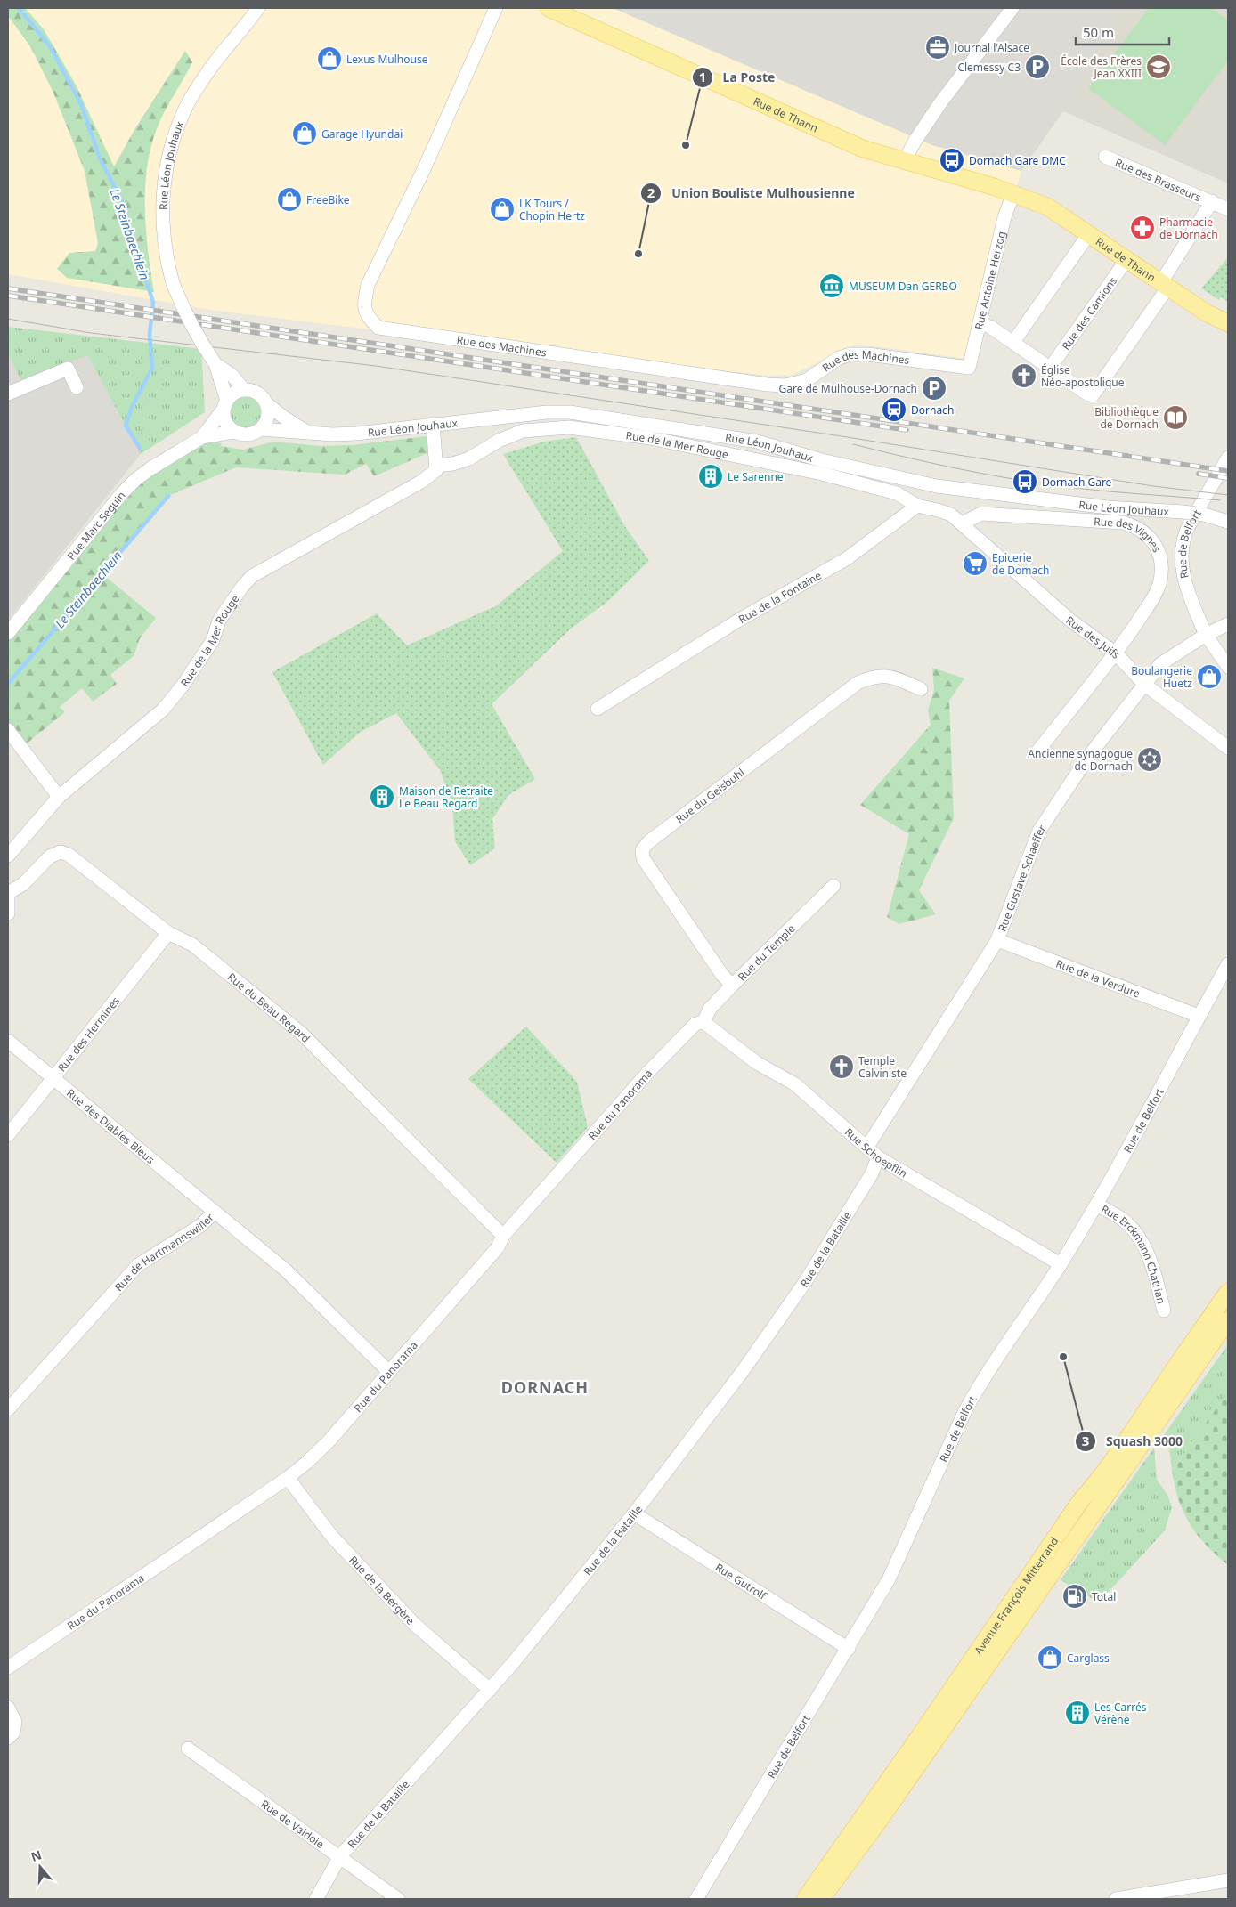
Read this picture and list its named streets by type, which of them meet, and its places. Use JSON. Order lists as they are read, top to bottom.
{
  "streets": {
    "main road": ["Rue de Thann", "Avenue François Mitterrand"],
    "street": [
      "Rue Léon Jouhaux",
      "Rue des Brasseurs",
      "Rue Antoine Herzog",
      "Rue des Camions",
      "Rue des Machines",
      "Rue de la Mer Rouge",
      "Rue Marc Seguin",
      "Rue des Vignes",
      "Rue de Belfort",
      "Rue de la Fontaine",
      "Rue des Juifs",
      "Rue du Geisbuhl",
      "Rue Gustave Schaeffer",
      "Rue du Temple",
      "Rue de la Verdure",
      "Rue du Beau Regard",
      "Rue des Hermines",
      "Rue du Panorama",
      "Rue des Diables Bleus",
      "Rue Schoepflin",
      "Rue de la Bataille",
      "Rue de Hartmannswiller",
      "Rue Erckmann Chatrian",
      "Rue Gutrolf",
      "Rue de la Bergère",
      "Rue de Valdoie"
    ]
  },
  "crossings": [
    ["Rue de Thann", "Rue des Brasseurs"],
    ["Rue de Thann", "Rue Antoine Herzog"],
    ["Rue de Thann", "Rue des Camions"],
    ["Rue Léon Jouhaux", "Rue Marc Seguin"],
    ["Rue des Brasseurs", "Rue des Camions"],
    ["Rue Antoine Herzog", "Rue des Machines"],
    ["Rue de la Mer Rouge", "Rue de la Fontaine"],
    ["Rue des Vignes", "Rue des Juifs"],
    ["Rue de Belfort", "Rue Gustave Schaeffer"],
    ["Rue de Belfort", "Rue de la Verdure"],
    ["Rue de Belfort", "Rue Schoepflin"],
    ["Rue de Belfort", "Rue Erckmann Chatrian"],
    ["Rue de Belfort", "Rue Gutrolf"],
    ["Rue des Juifs", "Rue Gustave Schaeffer"],
    ["Rue du Geisbuhl", "Rue du Temple"],
    ["Rue Gustave Schaeffer", "Rue de la Verdure"],
    ["Rue Gustave Schaeffer", "Rue Schoepflin"],
    ["Rue du Temple", "Rue du Panorama"],
    ["Rue du Temple", "Rue Schoepflin"],
    ["Rue du Beau Regard", "Rue des Hermines"],
    ["Rue du Beau Regard", "Rue du Panorama"],
    ["Rue des Hermines", "Rue des Diables Bleus"],
    ["Rue du Panorama", "Rue Schoepflin"],
    ["Rue du Panorama", "Rue de Hartmannswiller"],
    ["Rue du Panorama", "Rue de la Bergère"],
    ["Rue des Diables Bleus", "Rue de Hartmannswiller"],
    ["Rue Schoepflin", "Rue de la Bataille"],
    ["Rue de la Bataille", "Rue Gutrolf"],
    ["Rue de la Bataille", "Rue de la Bergère"],
    ["Rue de la Bataille", "Rue de Valdoie"]
  ],
  "districts": ["DORNACH"],
  "water": ["Le Steinbaechlein"],
  "places": {
    "office": ["Journal l'Alsace"],
    "shop": [
      "Lexus Mulhouse",
      "Garage Hyundai",
      "FreeBike",
      "LK Tours / Chopin Hertz",
      "Boulangerie Huetz",
      "Carglass"
    ],
    "parking": ["Clemessy C3", "Gare de Mulhouse-Dornach"],
    "school or university": ["École des Frères Jean XXIII"],
    "other": ["La Poste", "Union Bouliste Mulhousienne", "Squash 3000"],
    "bus stop": ["Dornach Gare DMC", "Dornach Gare"],
    "pharmacy": ["Pharmacie de Dornach"],
    "museum": ["MUSEUM Dan GERBO"],
    "church": ["Église Néo-apostolique", "Temple Calviniste"],
    "station": ["Dornach"],
    "library": ["Bibliothèque de Dornach"],
    "building": ["Le Sarenne", "Maison de Retraite Le Beau Regard", "Les Carrés Vérène"],
    "supermarket": ["Epicerie de Domach"],
    "synagogue": ["Ancienne synagogue de Dornach"],
    "fuel station": ["Total"]
  },
  "scale_bar": "50 m",
  "north": "top"
}
